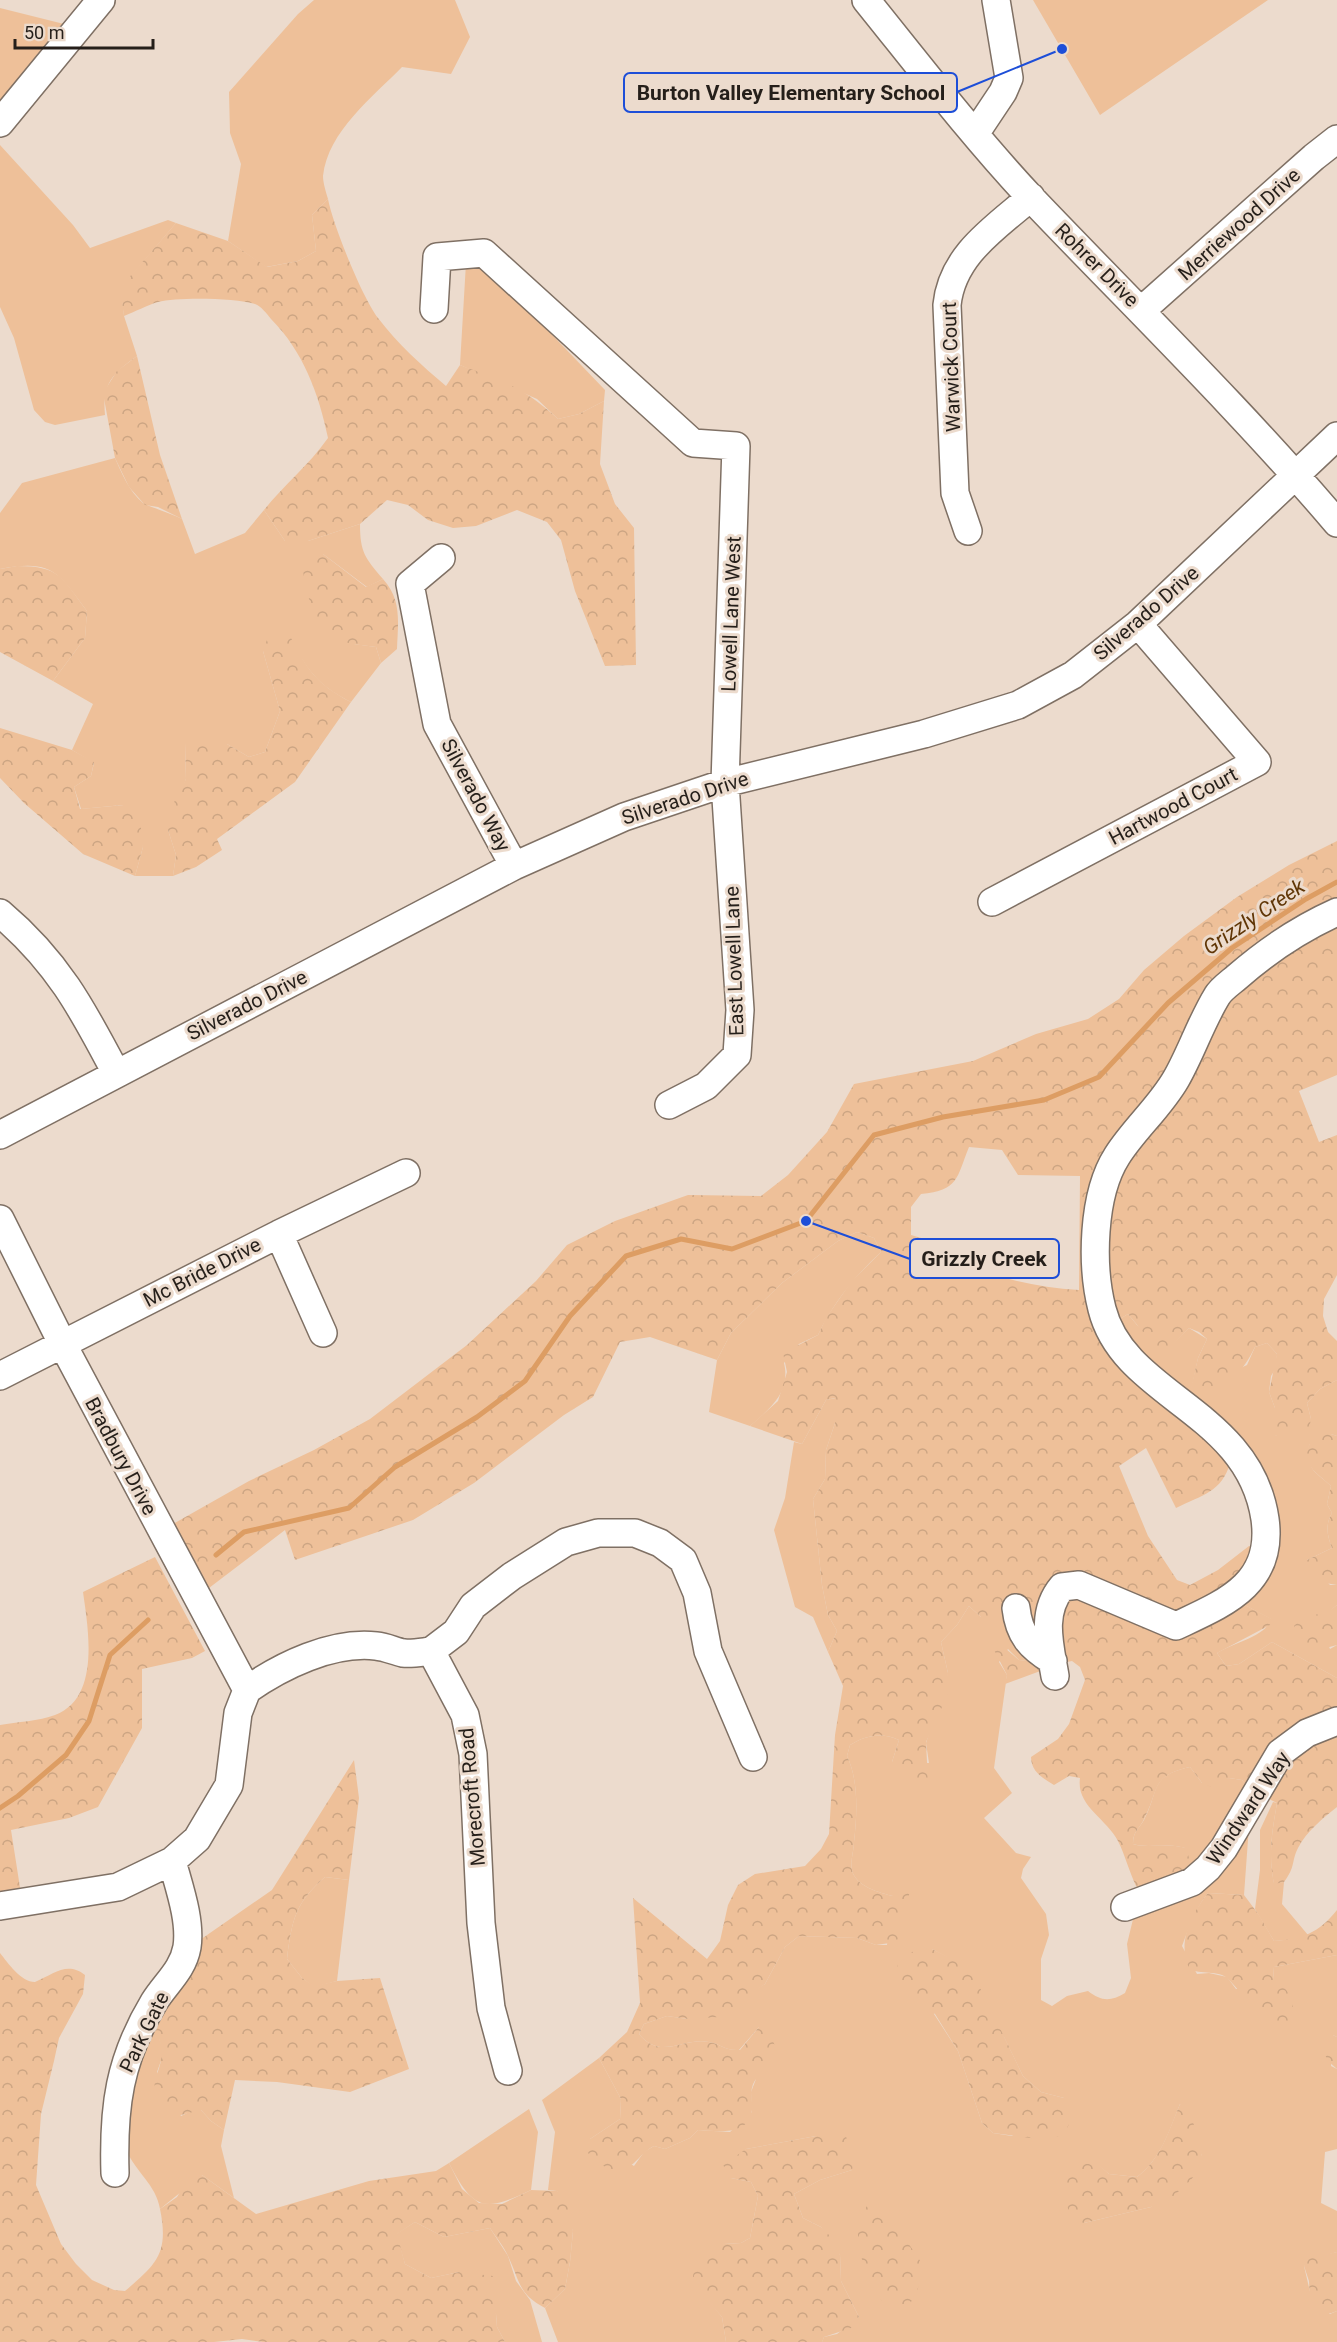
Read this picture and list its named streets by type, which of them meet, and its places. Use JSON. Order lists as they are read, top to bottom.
{
  "streets": {
    "street": [
      "Merriewood Drive",
      "Rohrer Drive",
      "Warwick Court",
      "Silverado Drive",
      "Lowell Lane West",
      "Silverado Way",
      "Hartwood Court",
      "East Lowell Lane",
      "Mc Bride Drive",
      "Bradbury Drive",
      "Morecroft Road",
      "Windward Way",
      "Park Gate"
    ]
  },
  "crossings": [
    ["Merriewood Drive", "Rohrer Drive"],
    ["Rohrer Drive", "Warwick Court"],
    ["Rohrer Drive", "Silverado Drive"],
    ["Silverado Drive", "Lowell Lane West"],
    ["Silverado Drive", "Silverado Way"],
    ["Silverado Drive", "Hartwood Court"],
    ["Silverado Drive", "East Lowell Lane"],
    ["Lowell Lane West", "East Lowell Lane"],
    ["Mc Bride Drive", "Bradbury Drive"]
  ],
  "water": ["Grizzly Creek"],
  "places": ["Burton Valley Elementary School", "Grizzly Creek"],
  "scale_bar": "50 m"
}
